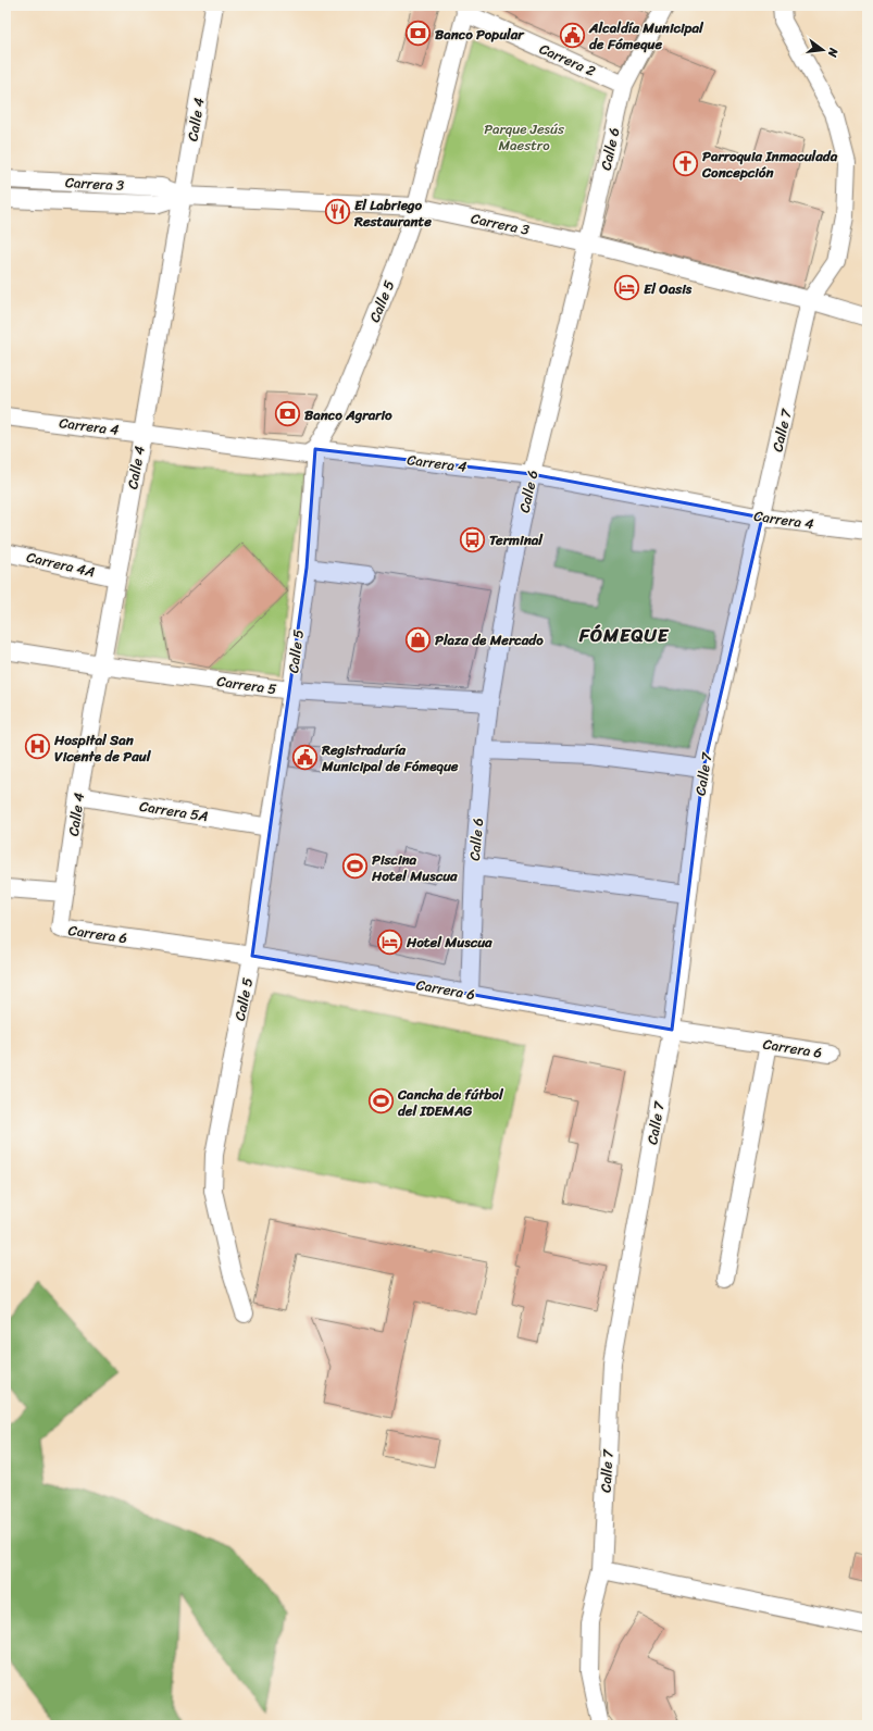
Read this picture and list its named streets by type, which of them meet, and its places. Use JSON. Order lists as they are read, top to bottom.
{
  "streets": {
    "street": [
      "Carrera 2",
      "Calle 4",
      "Calle 6",
      "Carrera 3",
      "Calle 5",
      "Carrera 4",
      "Calle 7",
      "Carrera 4A",
      "Carrera 5",
      "Carrera 5A",
      "Carrera 6"
    ]
  },
  "crossings": [
    ["Carrera 2", "Calle 6"],
    ["Carrera 2", "Calle 5"],
    ["Calle 4", "Carrera 3"],
    ["Calle 4", "Carrera 4"],
    ["Calle 4", "Carrera 4A"],
    ["Calle 4", "Carrera 5"],
    ["Calle 4", "Carrera 5A"],
    ["Calle 4", "Carrera 6"],
    ["Calle 6", "Carrera 3"],
    ["Calle 6", "Carrera 4"],
    ["Calle 6", "Carrera 5"],
    ["Calle 6", "Carrera 6"],
    ["Carrera 3", "Calle 5"],
    ["Carrera 3", "Calle 7"],
    ["Calle 5", "Carrera 4"],
    ["Calle 5", "Carrera 5"],
    ["Calle 5", "Carrera 5A"],
    ["Calle 5", "Carrera 6"],
    ["Carrera 4", "Calle 7"],
    ["Calle 7", "Carrera 6"]
  ],
  "districts": ["FÓMEQUE"],
  "parks": ["Parque Jesús Maestro"],
  "places": {
    "bank": ["Banco Popular", "Banco Agrario"],
    "public building": ["Alcaldía Municipal de Fómeque", "Registraduría Municipal de Fómeque"],
    "church": ["Parroquia Inmaculada Concepción"],
    "restaurant": ["El Labriego Restaurante"],
    "hotel": ["El Oasis", "Hotel Muscua"],
    "bus stop": ["Terminal"],
    "shop": ["Plaza de Mercado"],
    "hospital": ["Hospital San Vicente de Paul"],
    "sports": ["Piscina Hotel Muscua", "Cancha de fútbol del IDEMAG"]
  },
  "north": "right"
}
